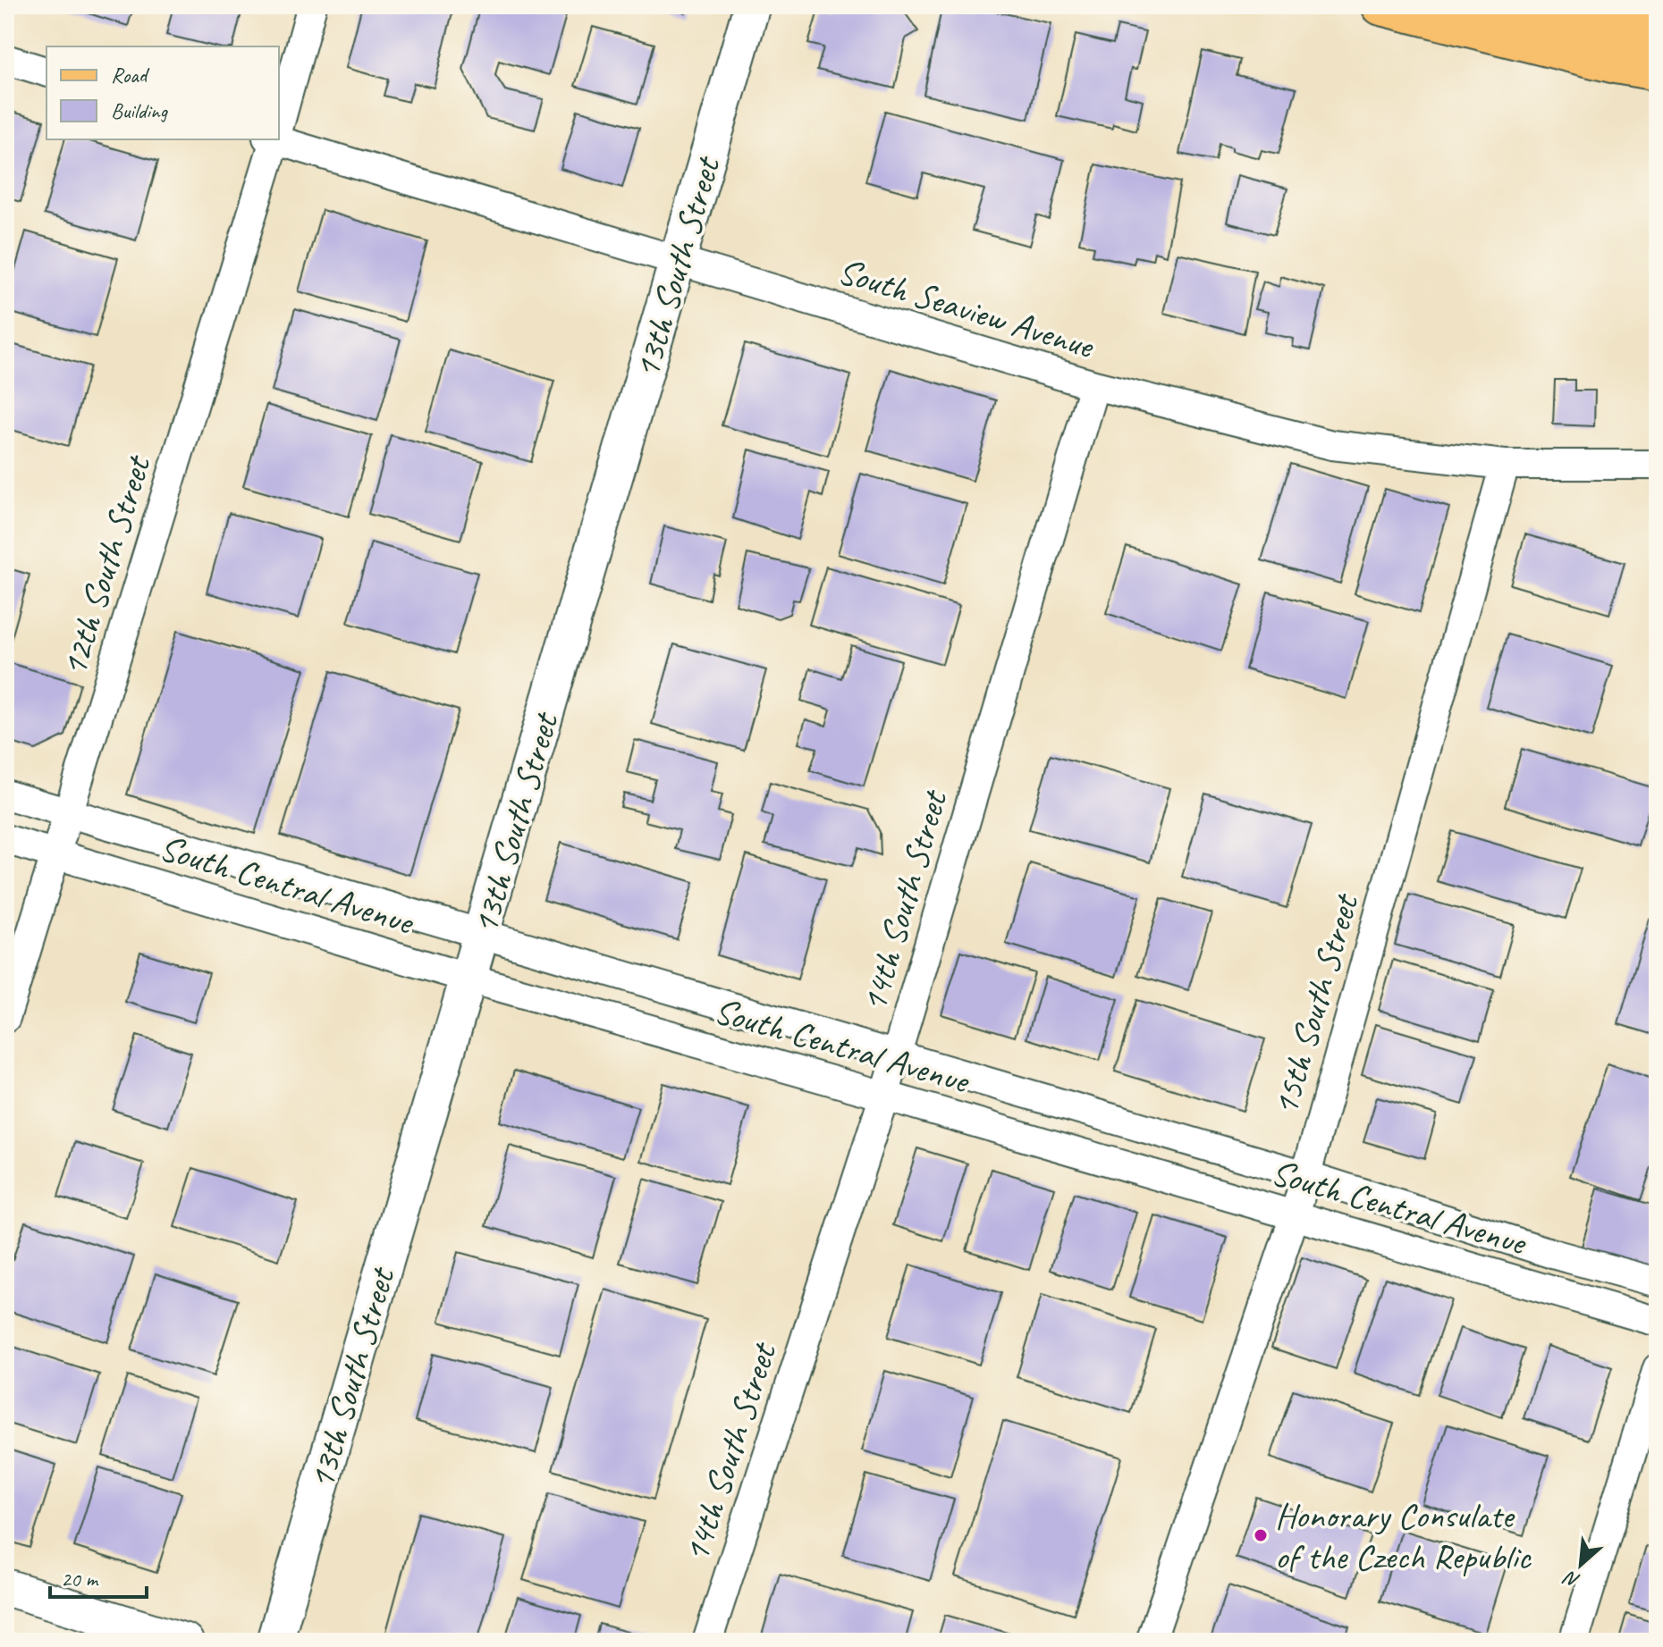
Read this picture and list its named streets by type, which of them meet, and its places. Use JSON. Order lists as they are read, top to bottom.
{
  "streets": {
    "street": [
      "13th South Street",
      "South Seaview Avenue",
      "12th South Street",
      "South Central Avenue",
      "14th South Street",
      "15th South Street"
    ]
  },
  "crossings": [
    ["13th South Street", "South Seaview Avenue"],
    ["13th South Street", "South Central Avenue"],
    ["South Seaview Avenue", "14th South Street"],
    ["South Seaview Avenue", "15th South Street"],
    ["12th South Street", "South Central Avenue"],
    ["South Central Avenue", "14th South Street"],
    ["South Central Avenue", "15th South Street"]
  ],
  "places": ["Honorary Consulate of the Czech Republic"],
  "legend": ["Road", "Building"],
  "scale_bar": "20 m",
  "north": "bottom left"
}
